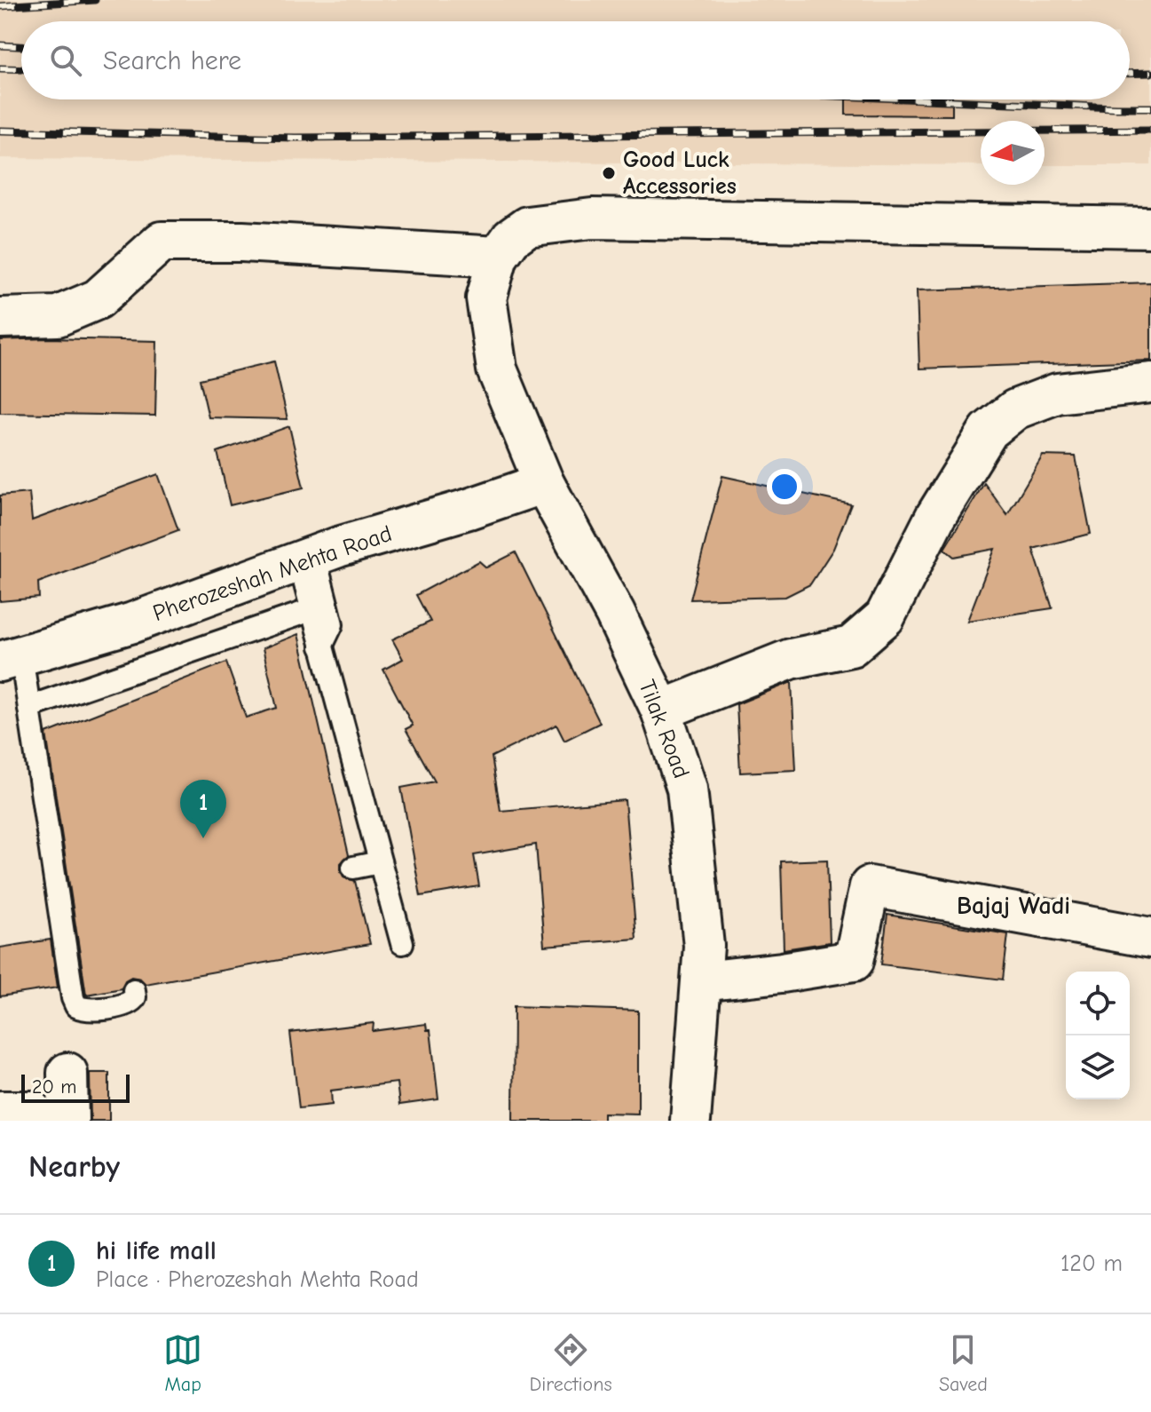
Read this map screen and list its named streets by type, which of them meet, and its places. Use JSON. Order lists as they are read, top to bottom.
{
  "streets": {
    "street": ["Pherozeshah Mehta Road", "Tilak Road"]
  },
  "crossings": [
    ["Pherozeshah Mehta Road", "Tilak Road"]
  ],
  "districts": ["Bajaj Wadi"],
  "places": ["Good Luck Accessories"],
  "scale_bar": "20 m",
  "north": "left",
  "page": {
    "search": "Search here",
    "pins": "1",
    "scale": "20 m",
    "heading": "Nearby",
    "list": [
      {
        "mark": "1",
        "name": "hi life mall",
        "note": "Place · Pherozeshah Mehta Road",
        "value": "120 m"
      }
    ],
    "nav": ["Map", "Directions", "Saved"]
  }
}
